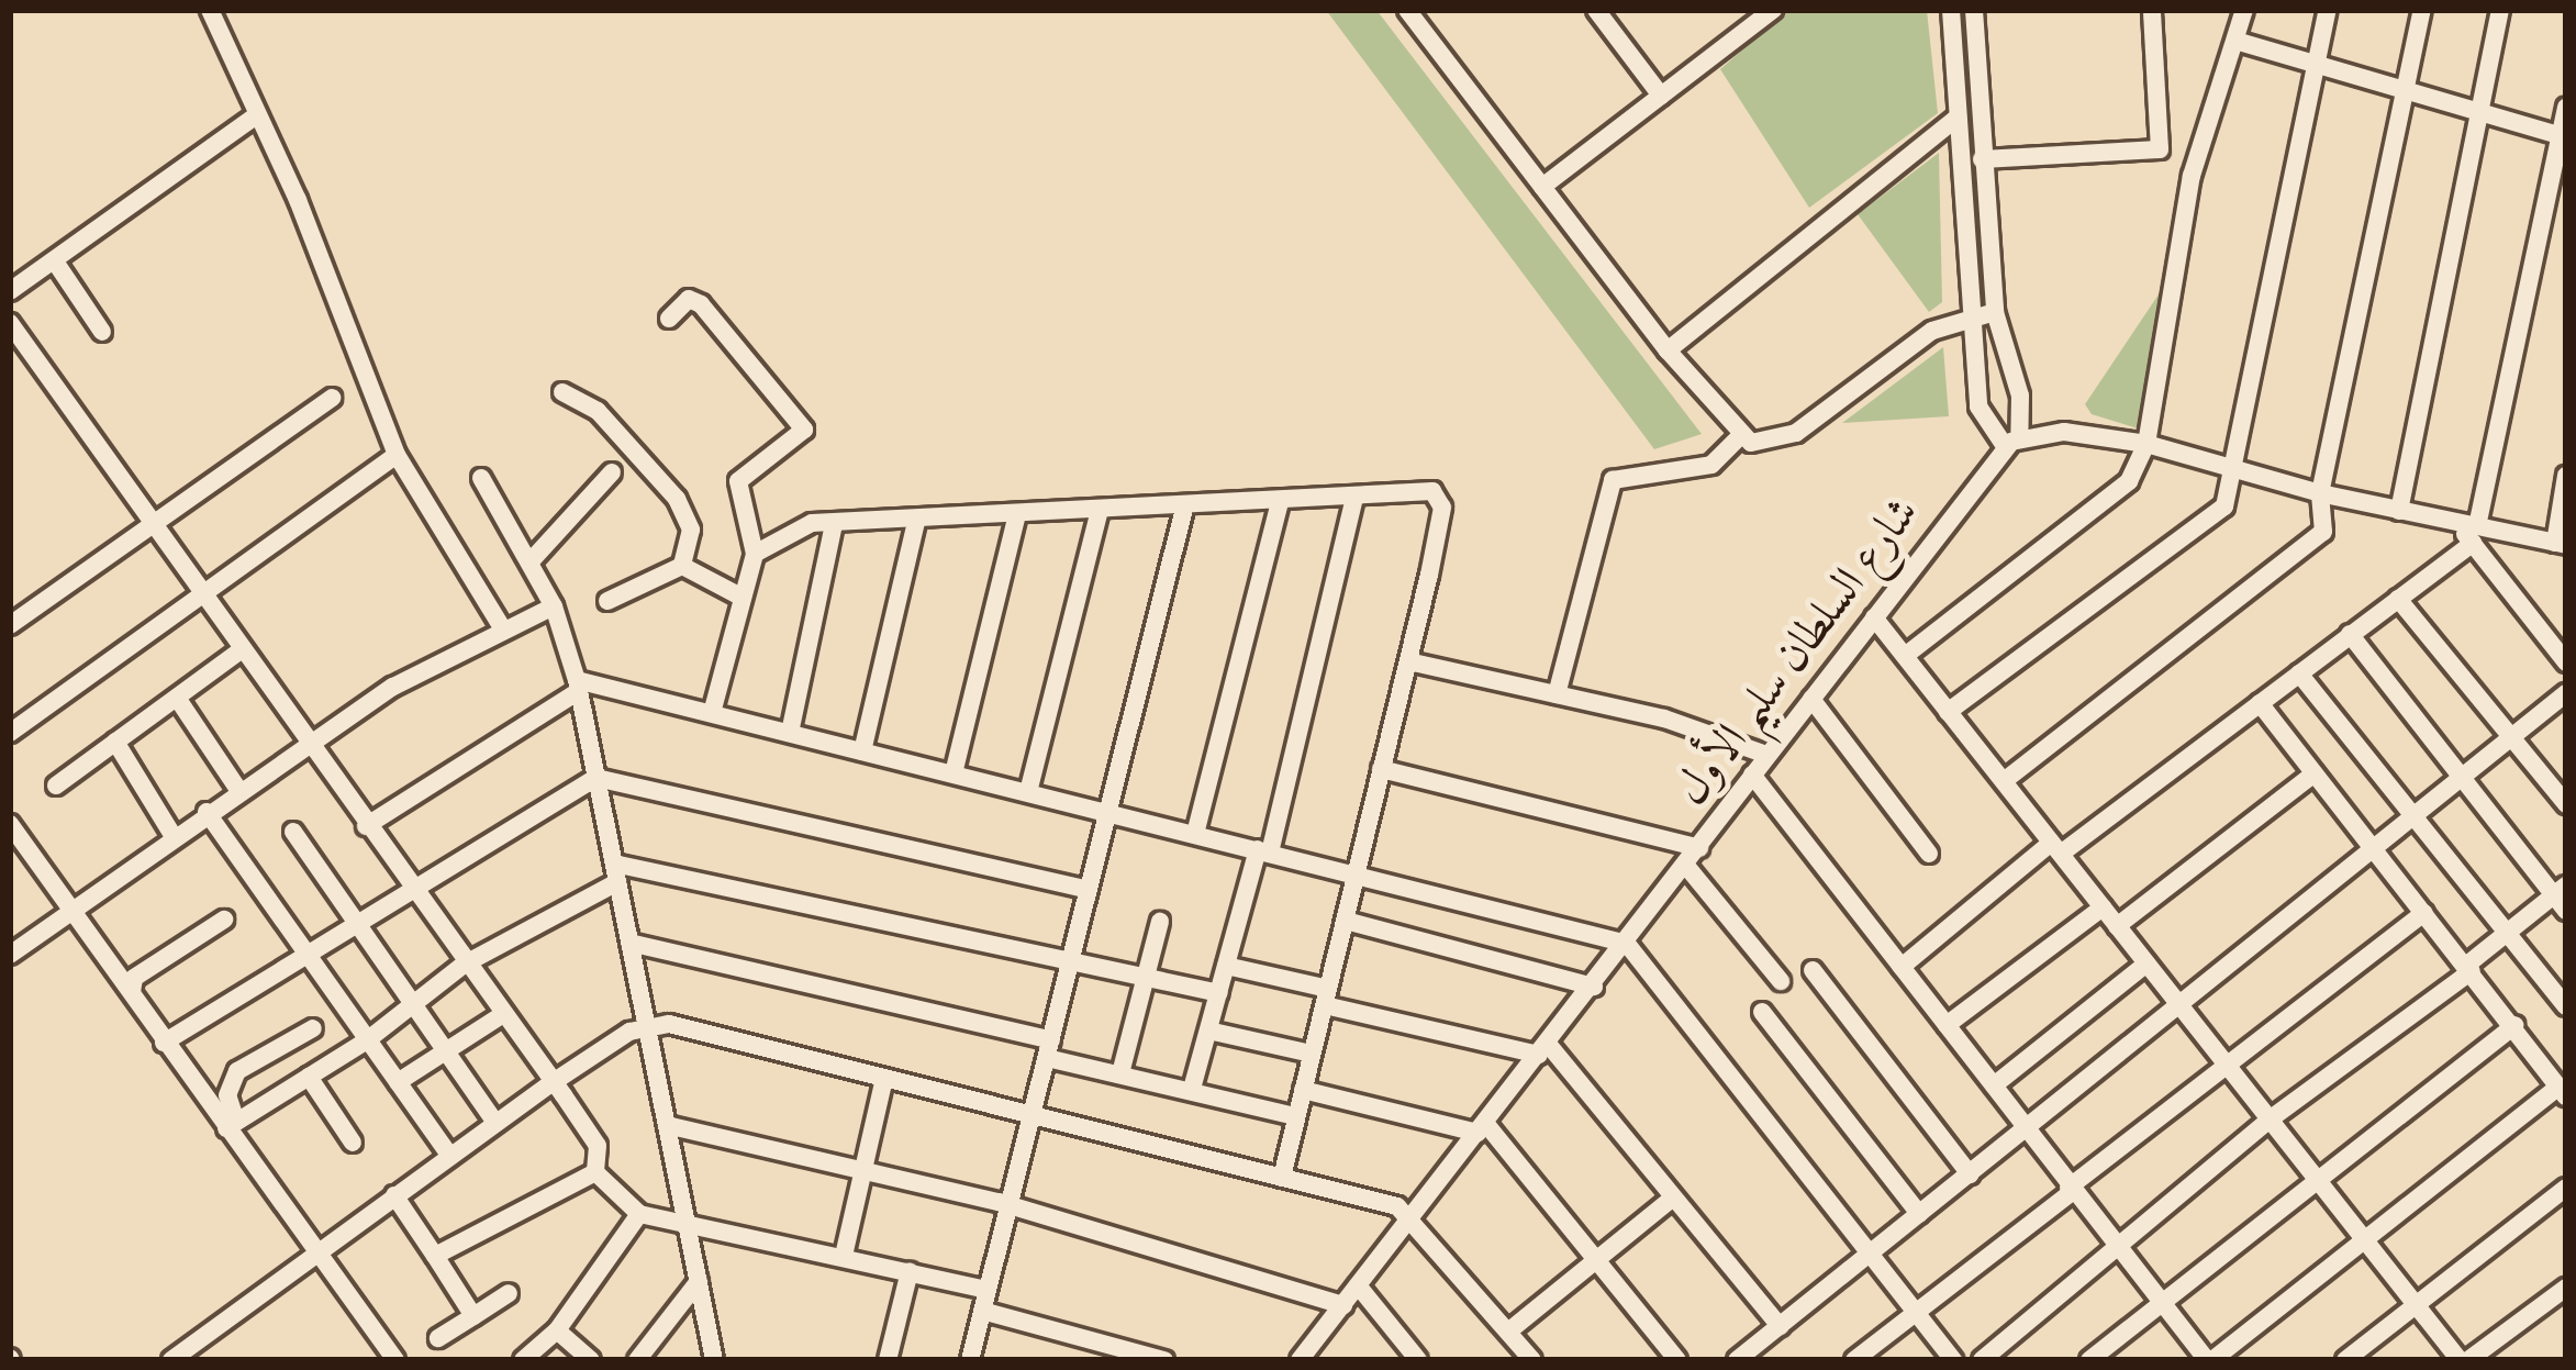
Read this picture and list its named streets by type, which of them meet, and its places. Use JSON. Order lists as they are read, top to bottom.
{
  "streets": {
    "street": ["شارع السلطان سليم الأول"]
  }
}
